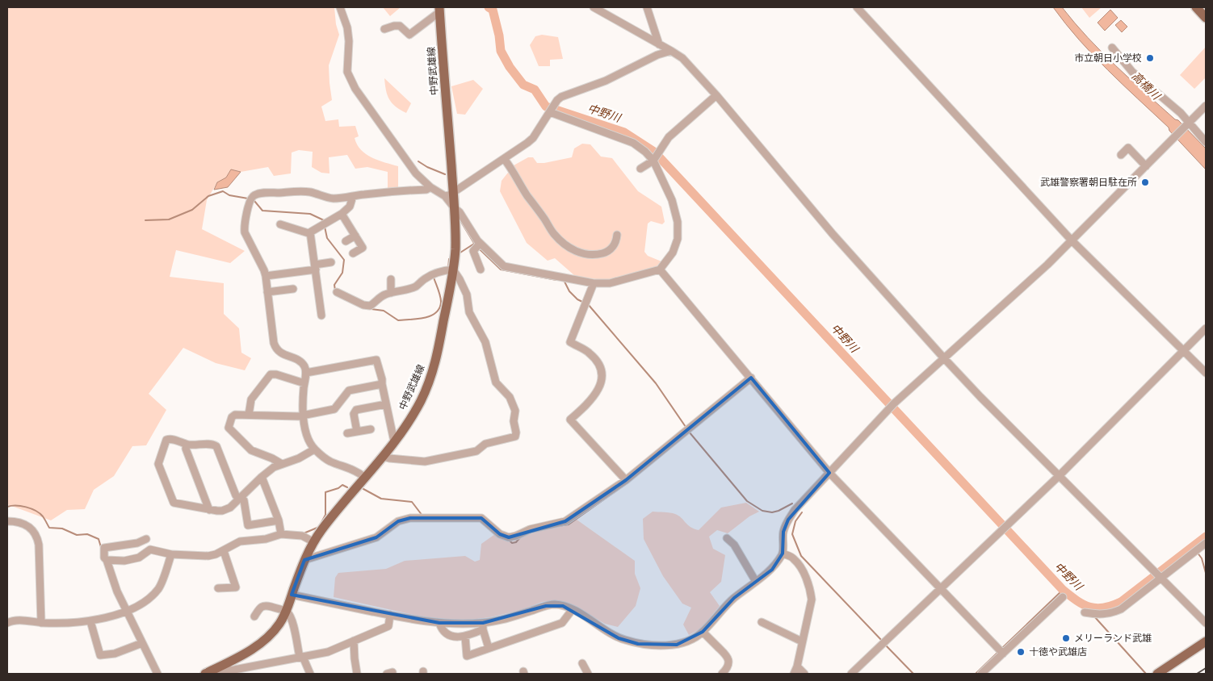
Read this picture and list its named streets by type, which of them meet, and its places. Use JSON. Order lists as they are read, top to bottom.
{
  "streets": {
    "main road": ["中野武雄線"]
  },
  "water": ["高橋川", "中野川"],
  "places": [
    "市立朝日小学校",
    "武雄警察署朝日駐在所",
    "メリーランド武雄",
    "十徳や武雄店"
  ]
}
